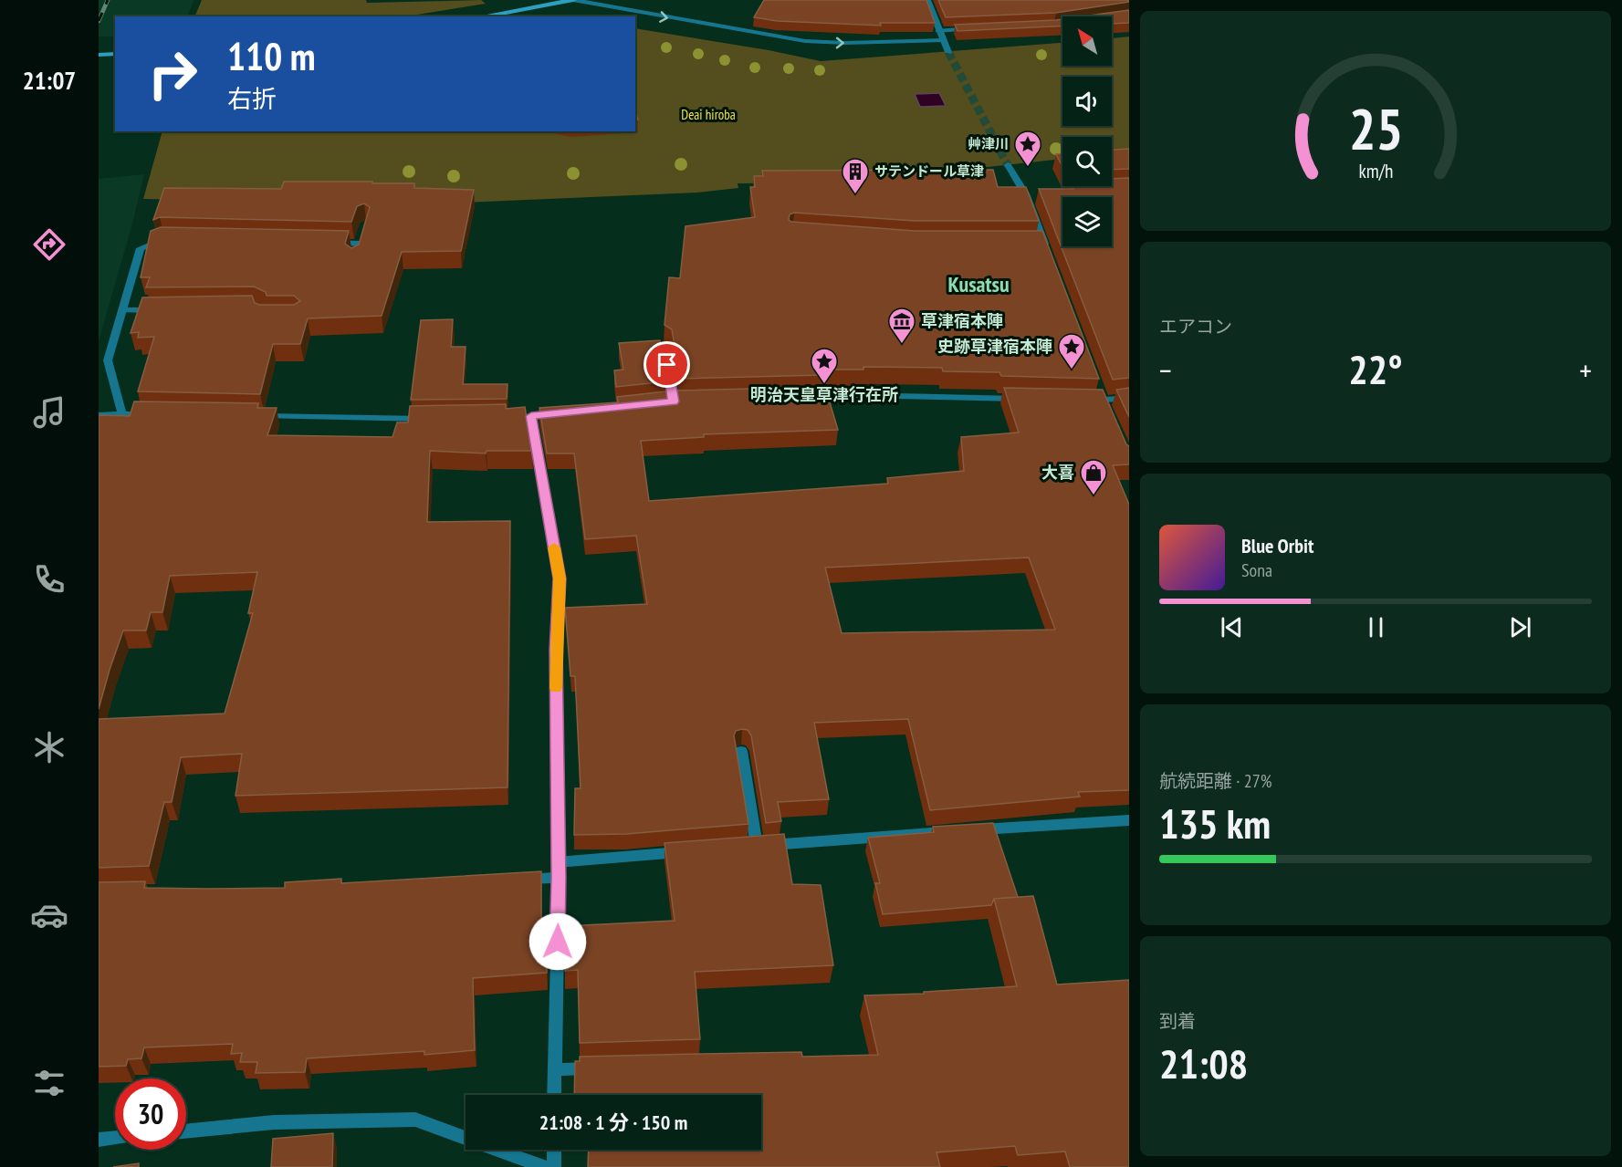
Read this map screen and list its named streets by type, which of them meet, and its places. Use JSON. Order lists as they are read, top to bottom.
{
  "districts": ["Kusatsu"],
  "parks": ["Deai hiroba"],
  "places": {
    "place": ["艸津川", "史跡草津宿本陣", "明治天皇草津行在所"],
    "building": ["サテンドール草津"],
    "museum": ["草津宿本陣"],
    "shop": ["大喜"]
  },
  "north": "top left",
  "page": {
    "tabs": "21:07",
    "turn": ["110 m", "右折"],
    "tile": [
      "エアコン",
      ["航続距離 · 27%", "135 km"],
      ["到着", "21:08"]
    ],
    "heat": ["−", "22°", "+"],
    "song": ["Blue Orbit", "Sona"],
    "limit": "30",
    "trip": "21:08 · 1 分 · 150 m",
    "gauge": ["25", "km/h"]
  }
}
